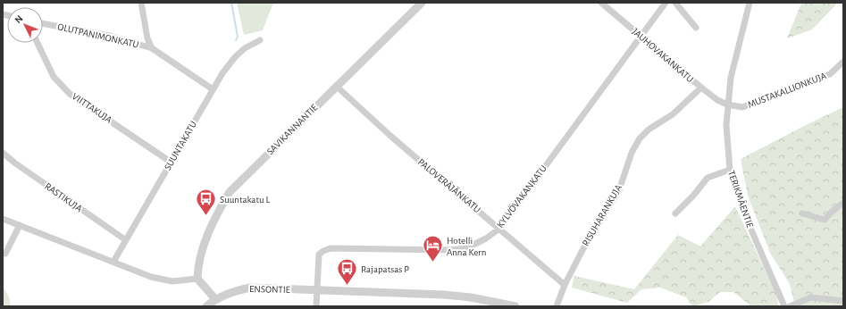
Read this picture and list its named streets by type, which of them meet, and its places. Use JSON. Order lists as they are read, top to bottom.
{
  "streets": {
    "street": [
      "OLUTPANIMONKATU",
      "JAUHOVAKANKATU",
      "MUSTAKALLIONKUJA",
      "VIITTAKUJA",
      "SAVIKANNANTIE",
      "SUUNTAKATU",
      "PALOVERÄJÄNKATU",
      "KYLVÖVAKANKATU",
      "RASTIKUJA",
      "TERIKMÄENTIE",
      "RISUHARANKUJA",
      "ENSONTIE"
    ]
  },
  "crossings": [
    ["OLUTPANIMONKATU", "SUUNTAKATU"],
    ["JAUHOVAKANKATU", "MUSTAKALLIONKUJA"],
    ["JAUHOVAKANKATU", "KYLVÖVAKANKATU"],
    ["JAUHOVAKANKATU", "TERIKMÄENTIE"],
    ["JAUHOVAKANKATU", "RISUHARANKUJA"],
    ["MUSTAKALLIONKUJA", "TERIKMÄENTIE"],
    ["VIITTAKUJA", "SUUNTAKATU"],
    ["SAVIKANNANTIE", "PALOVERÄJÄNKATU"],
    ["SUUNTAKATU", "RASTIKUJA"],
    ["PALOVERÄJÄNKATU", "KYLVÖVAKANKATU"],
    ["PALOVERÄJÄNKATU", "RISUHARANKUJA"],
    ["KYLVÖVAKANKATU", "ENSONTIE"]
  ],
  "places": {
    "bus stop": ["Suuntakatu L", "Rajapatsas P"],
    "hotel": ["Hotelli Anna Kern"]
  },
  "north": "top left"
}
